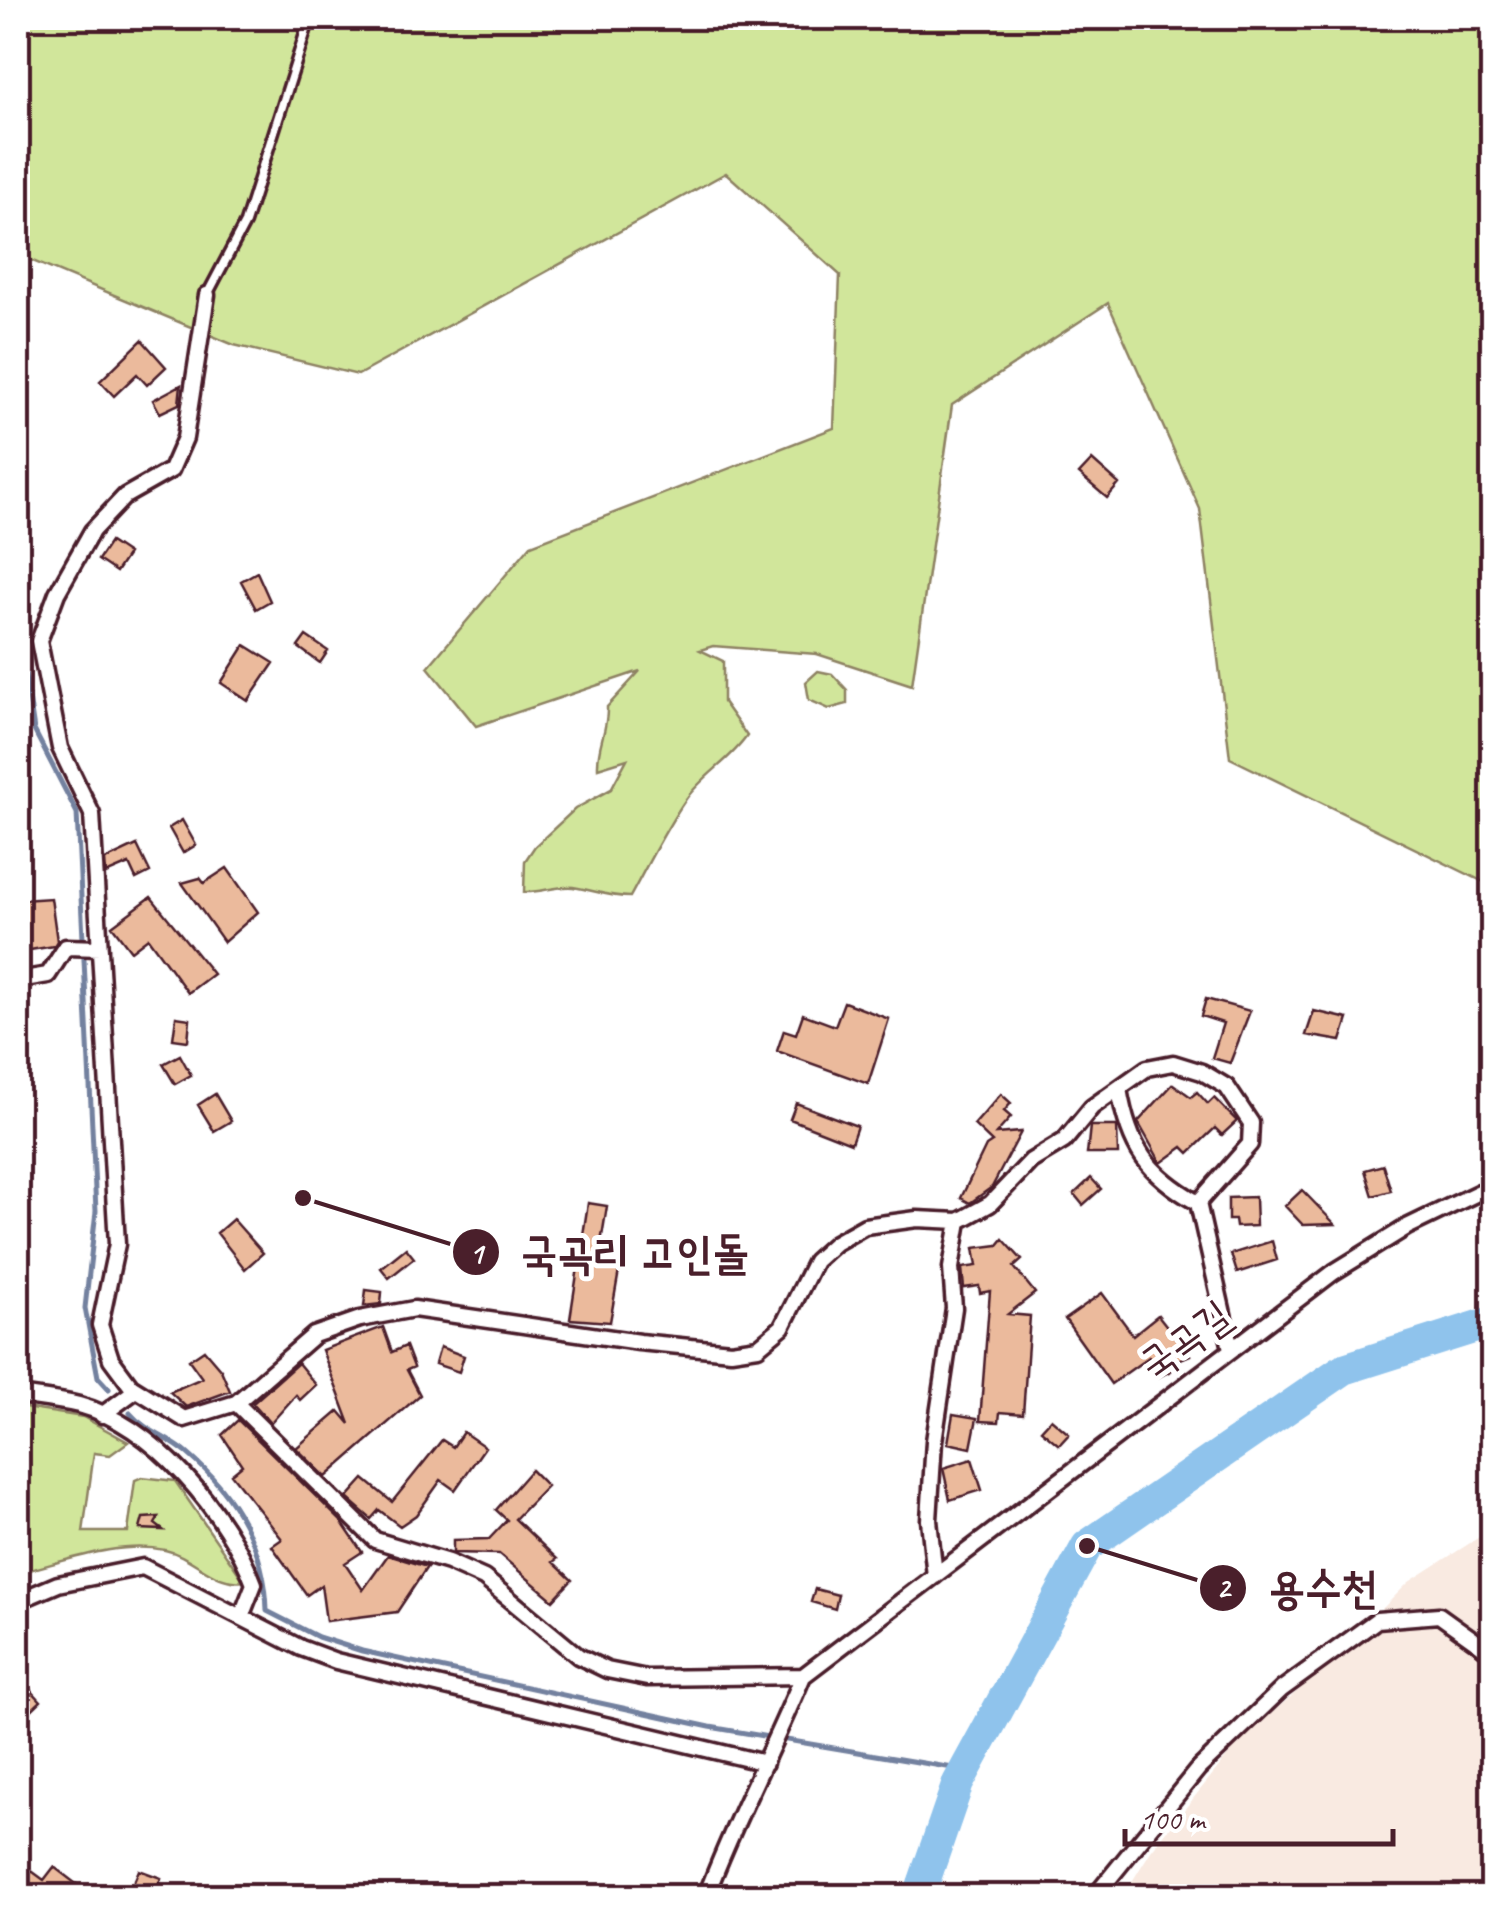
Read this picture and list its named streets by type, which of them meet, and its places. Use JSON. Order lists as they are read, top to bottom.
{
  "streets": {
    "street": ["국곡길"]
  },
  "places": ["국곡리 고인돌", "용수천"],
  "scale_bar": "100 m"
}
